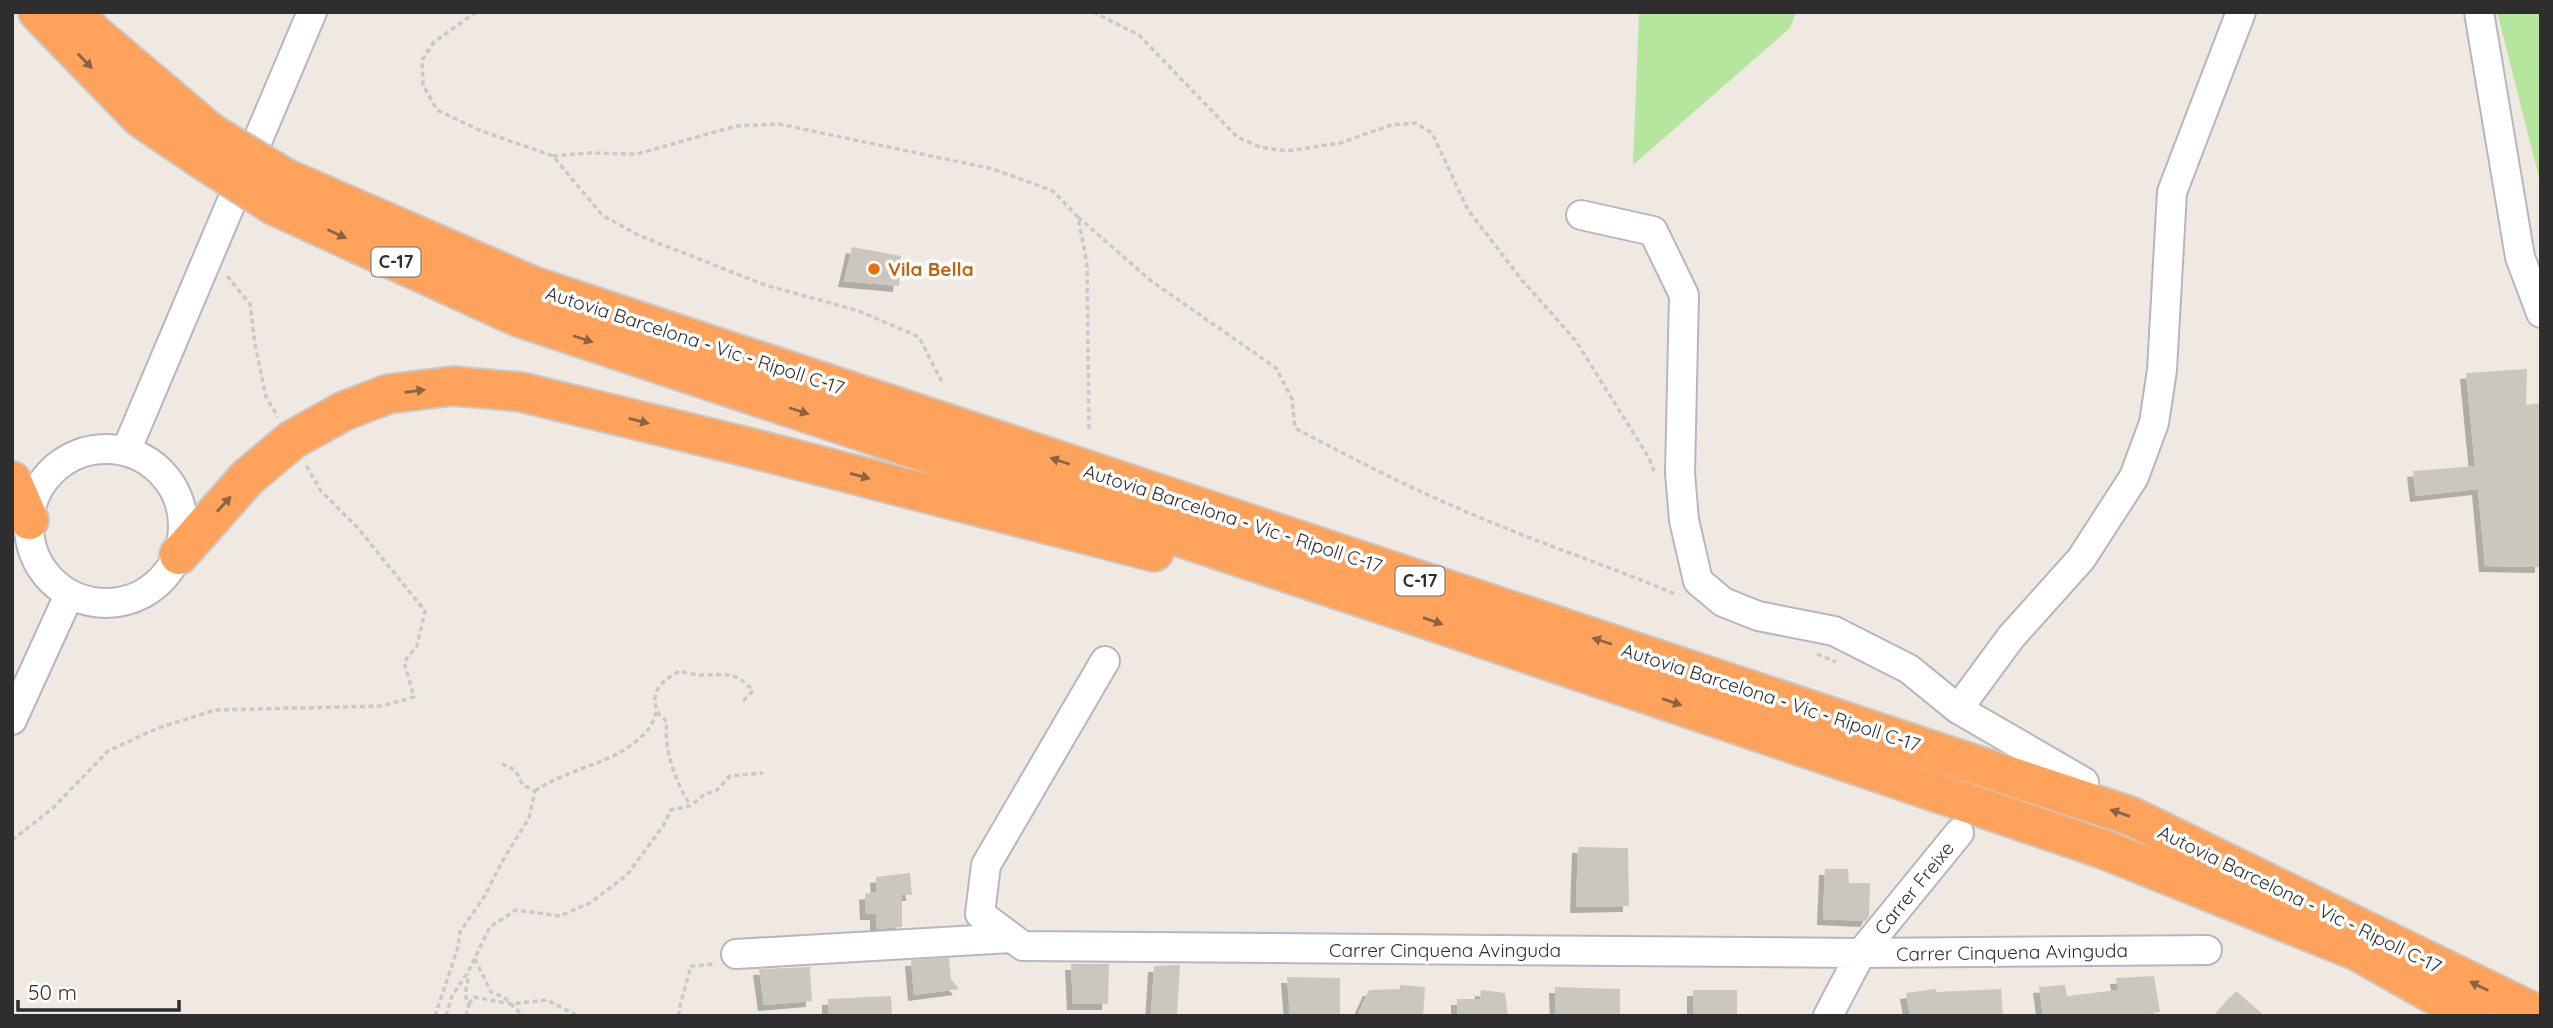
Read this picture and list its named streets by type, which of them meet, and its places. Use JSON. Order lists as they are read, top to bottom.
{
  "streets": {
    "highway": ["C-17", "Autovia Barcelona - Vic - Ripoll C-17"],
    "street": ["Carrer Freixe", "Carrer Cinquena Avinguda"]
  },
  "crossings": [
    ["Carrer Freixe", "Carrer Cinquena Avinguda"]
  ],
  "places": ["Vila Bella"],
  "scale_bar": "50 m"
}
